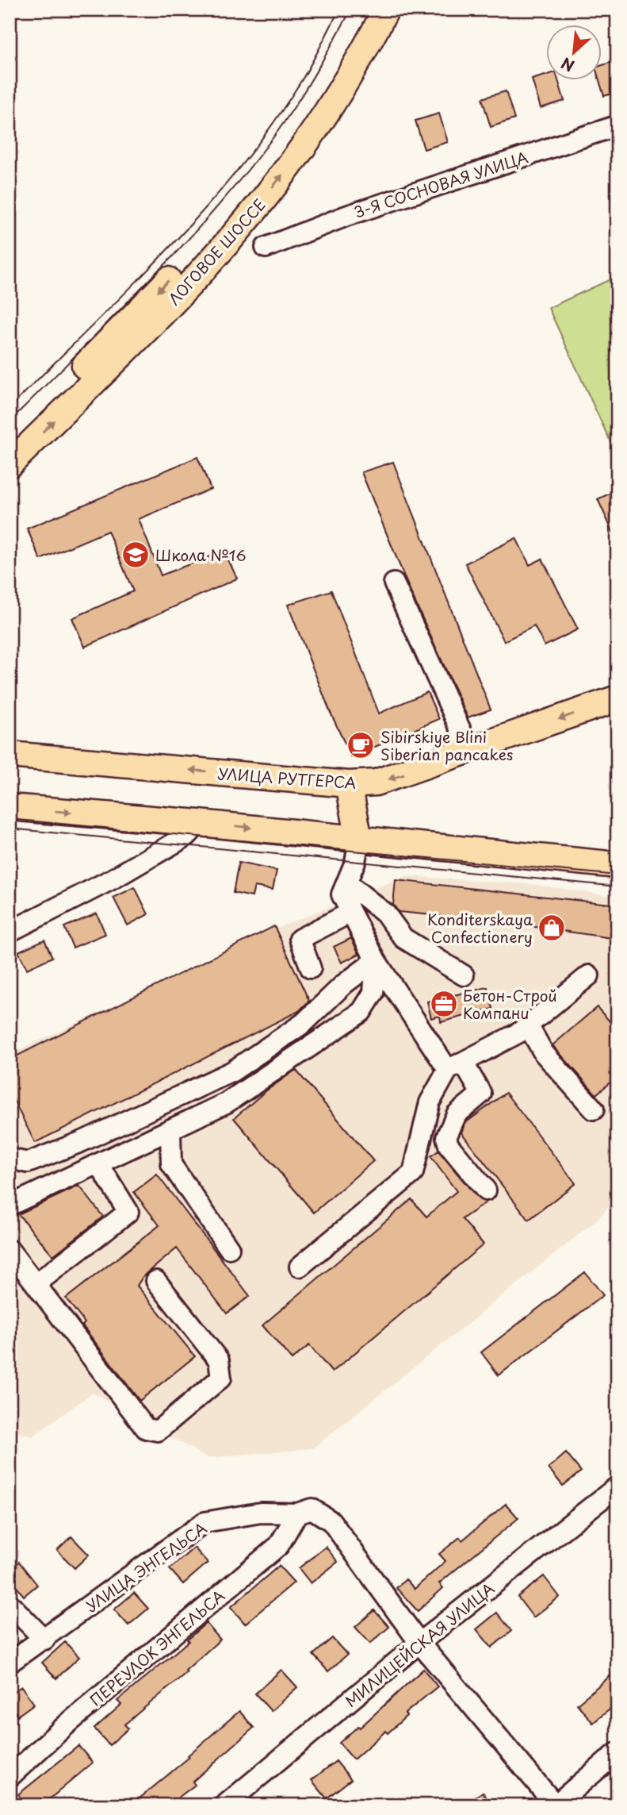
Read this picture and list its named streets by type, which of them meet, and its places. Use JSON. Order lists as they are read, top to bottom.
{
  "streets": {
    "main road": ["ЛОГОВОЕ ШОССЕ", "УЛИЦА РУТГЕРСА"],
    "street": [
      "3-Я СОСНОВАЯ УЛИЦА",
      "УЛИЦА ЭНГЕЛЬСА",
      "МИЛИЦЕЙСКАЯ УЛИЦА",
      "ПЕРЕУЛОК ЭНГЕЛЬСА"
    ]
  },
  "crossings": [
    ["УЛИЦА ЭНГЕЛЬСА", "МИЛИЦЕЙСКАЯ УЛИЦА"],
    ["УЛИЦА ЭНГЕЛЬСА", "ПЕРЕУЛОК ЭНГЕЛЬСА"]
  ],
  "places": {
    "school or university": ["Школа №16"],
    "cafe": ["Sibirskiye Blini Siberian pancakes"],
    "shop": ["Konditerskaya Confectionery"],
    "office": ["Бетон-Строй Компани"]
  },
  "north": "bottom left"
}
